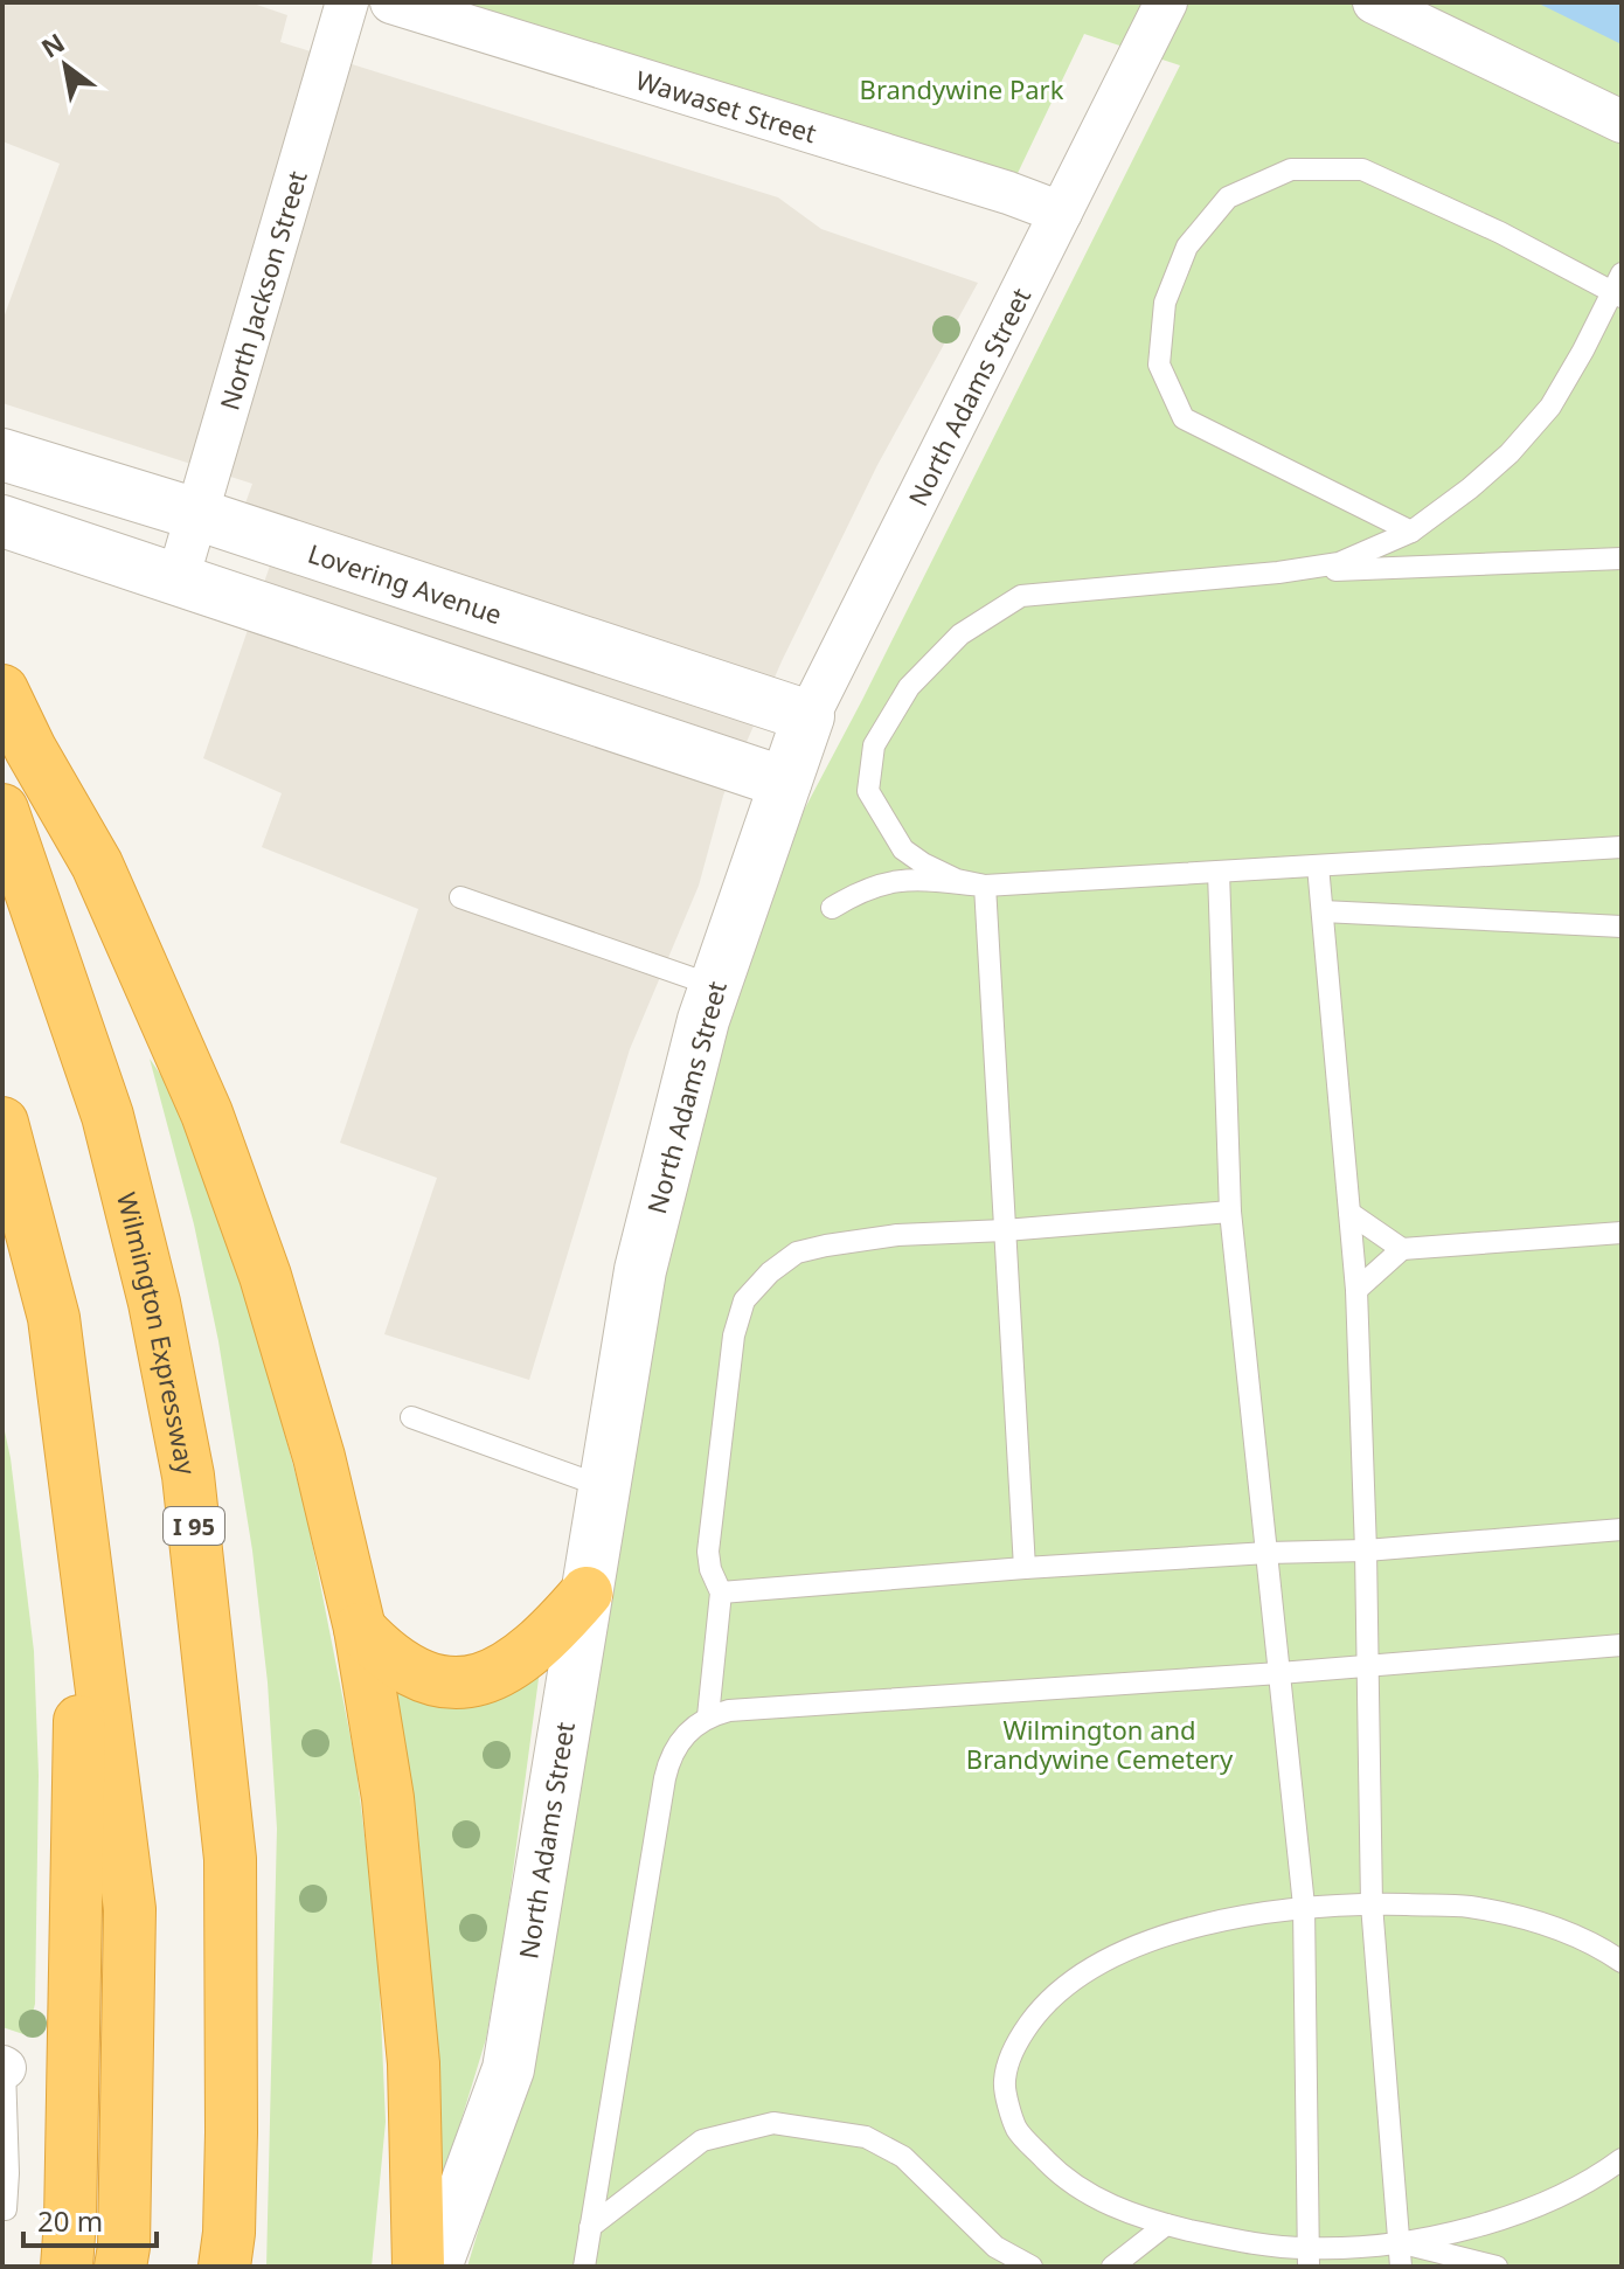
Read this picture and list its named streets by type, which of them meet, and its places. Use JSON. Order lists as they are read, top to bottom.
{
  "streets": {
    "highway": ["Wilmington Expressway", "I 95"],
    "street": [
      "Wawaset Street",
      "North Jackson Street",
      "North Adams Street",
      "Lovering Avenue"
    ]
  },
  "crossings": [
    ["Wawaset Street", "North Adams Street"],
    ["North Jackson Street", "Lovering Avenue"],
    ["North Adams Street", "Lovering Avenue"]
  ],
  "parks": ["Brandywine Park", "Wilmington and Brandywine Cemetery"],
  "scale_bar": "20 m",
  "north": "top left"
}
